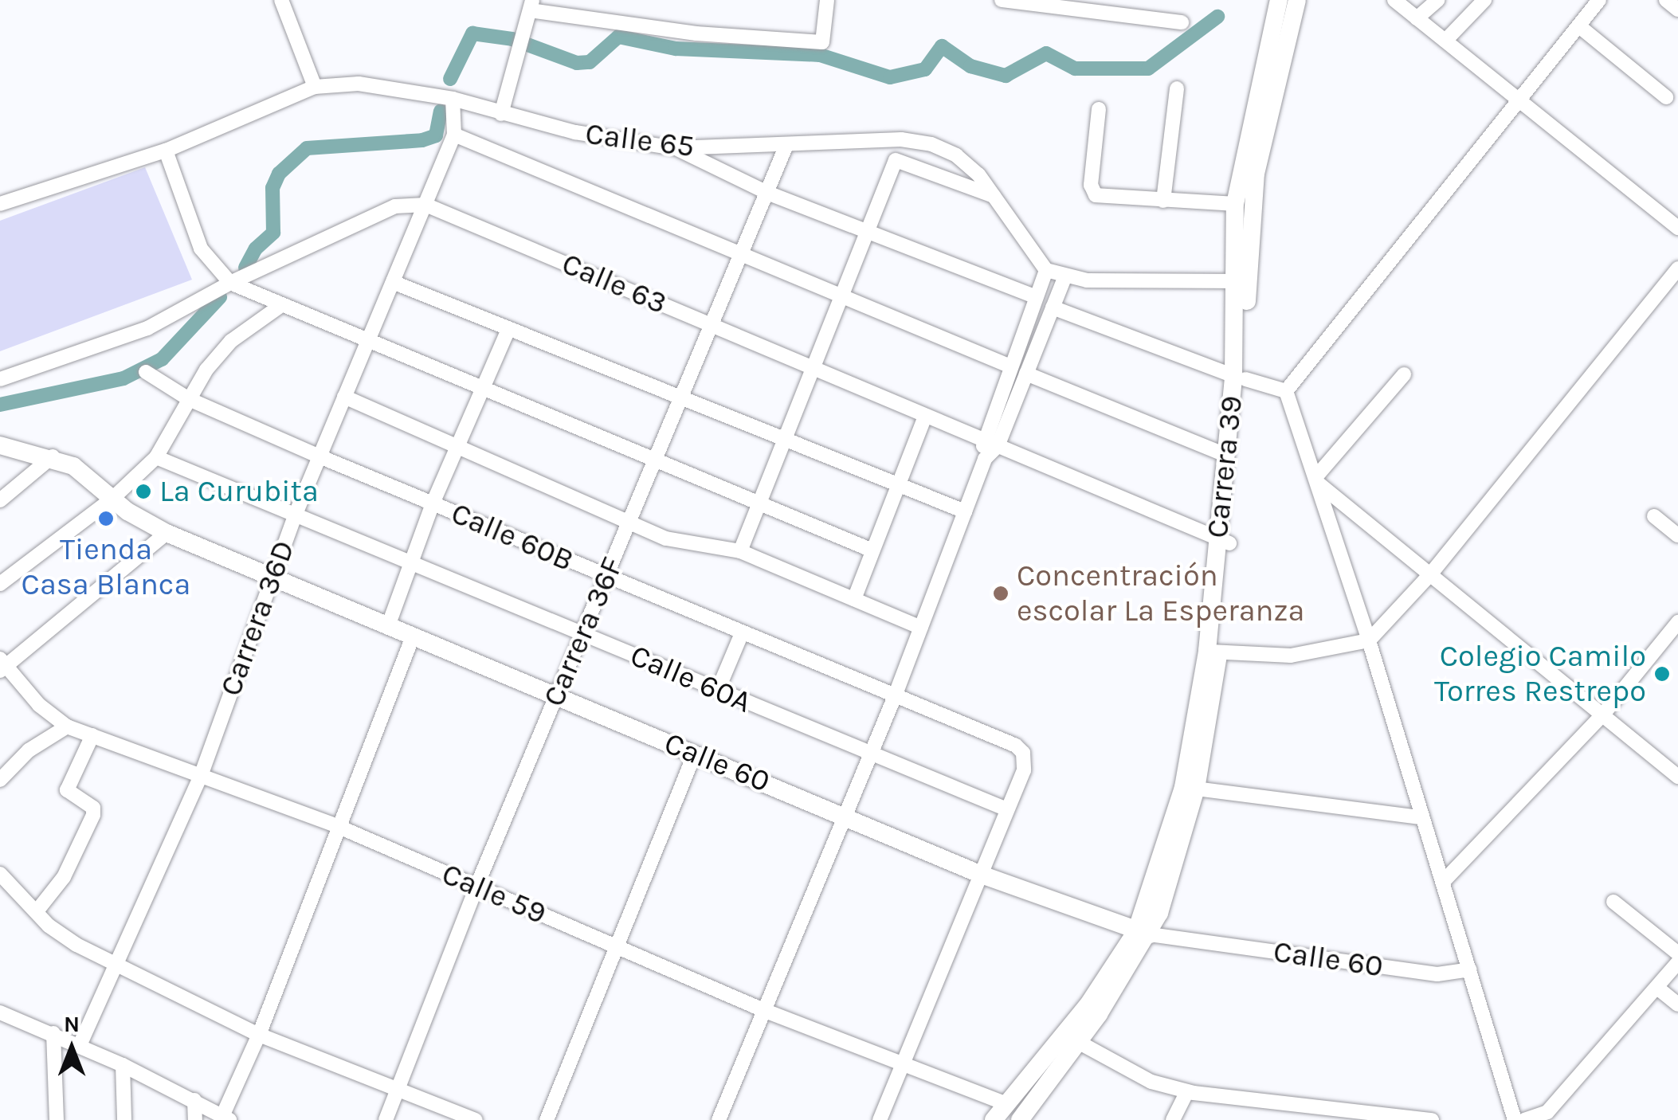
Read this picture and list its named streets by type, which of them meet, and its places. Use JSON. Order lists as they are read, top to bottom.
{
  "streets": {
    "main road": ["Carrera 39", "Calle 60"],
    "street": [
      "Calle 65",
      "Calle 63",
      "Calle 60B",
      "Carrera 36D",
      "Carrera 36F",
      "Calle 60A",
      "Calle 59"
    ]
  },
  "crossings": [
    ["Calle 65", "Carrera 36D"],
    ["Calle 65", "Carrera 36F"],
    ["Calle 63", "Carrera 39"],
    ["Calle 63", "Carrera 36D"],
    ["Calle 63", "Carrera 36F"],
    ["Carrera 39", "Calle 60"],
    ["Carrera 39", "Calle 59"],
    ["Calle 60B", "Carrera 36D"],
    ["Calle 60B", "Carrera 36F"],
    ["Calle 60B", "Calle 60A"],
    ["Carrera 36D", "Calle 60A"],
    ["Carrera 36D", "Calle 60"],
    ["Carrera 36D", "Calle 59"],
    ["Carrera 36F", "Calle 60A"],
    ["Carrera 36F", "Calle 60"],
    ["Carrera 36F", "Calle 59"]
  ],
  "places": [
    "La Curubita",
    "Tienda Casa Blanca",
    "Concentración escolar La Esperanza",
    "Colegio Camilo Torres Restrepo"
  ],
  "north": "top"
}
